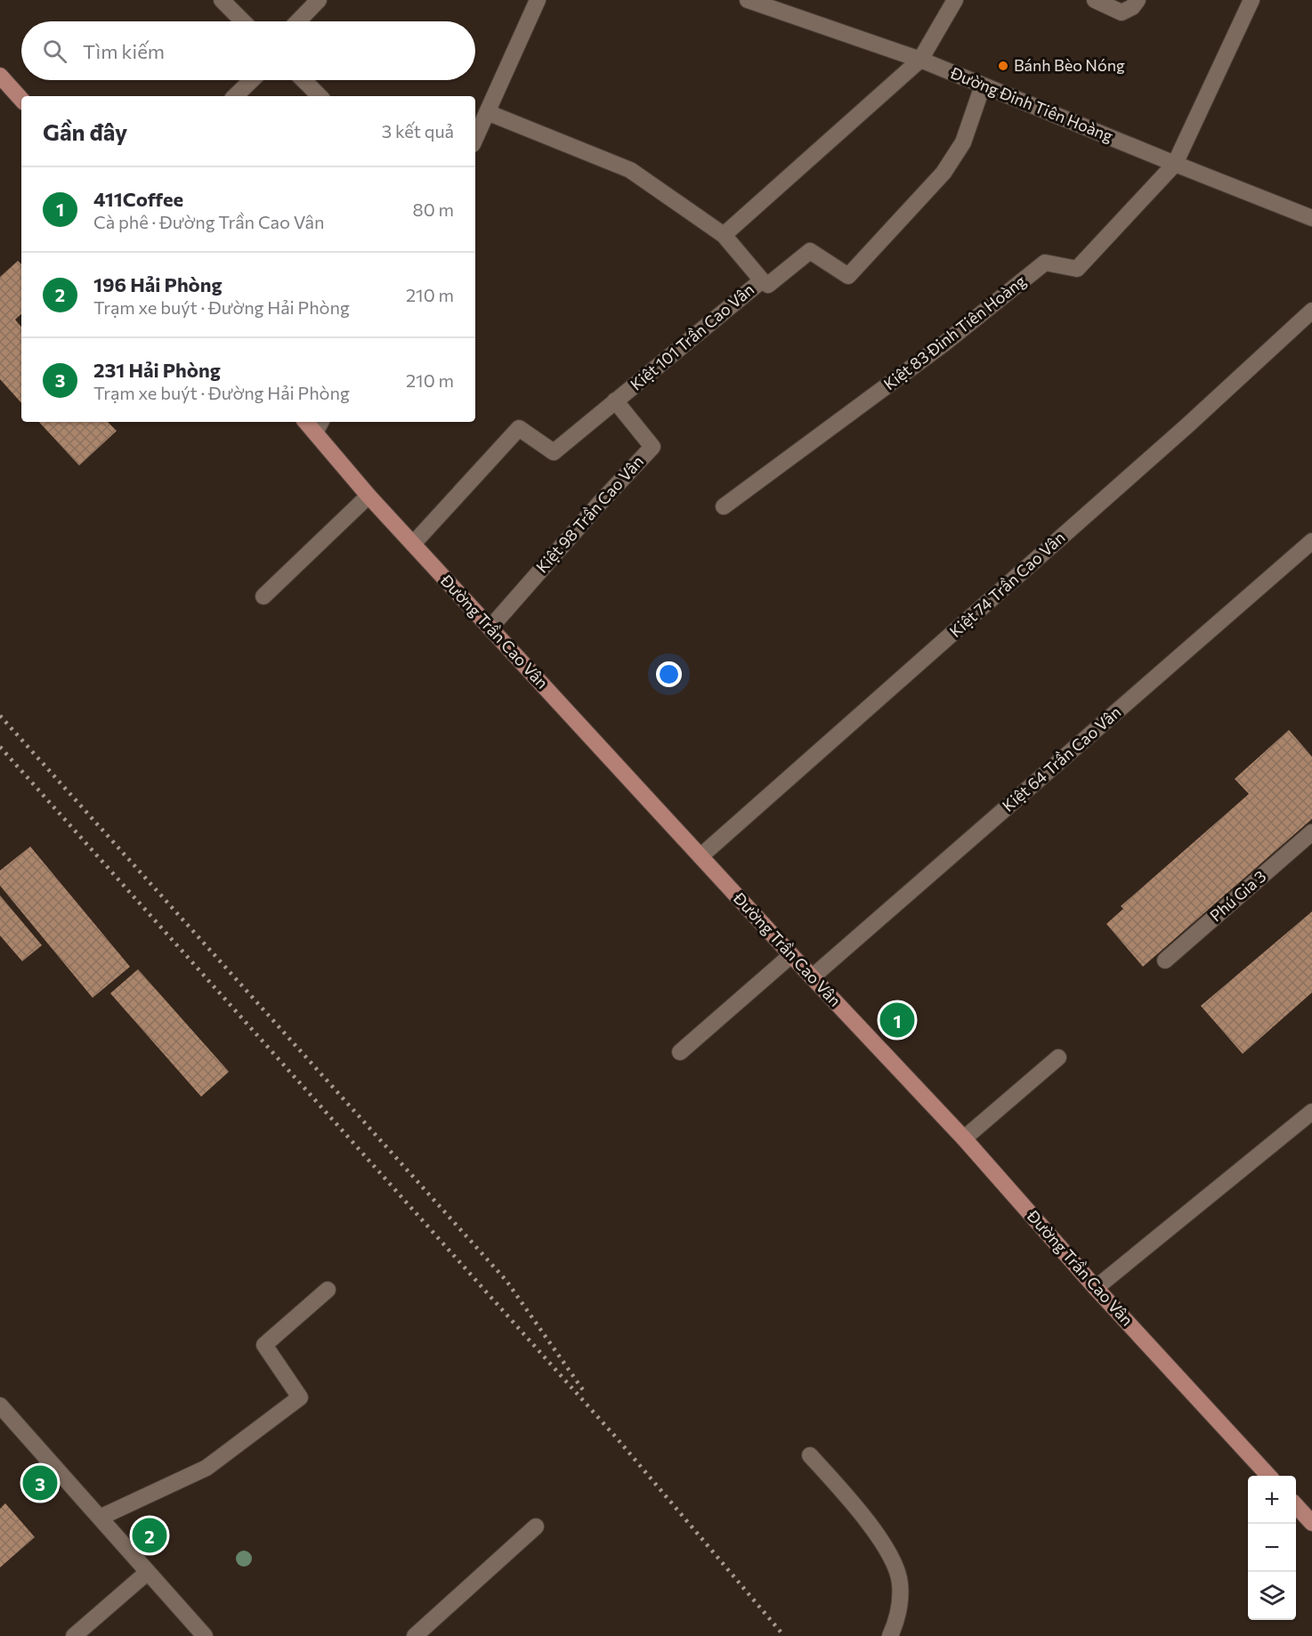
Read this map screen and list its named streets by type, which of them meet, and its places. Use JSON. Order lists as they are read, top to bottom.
{
  "streets": {
    "main road": ["Đường Trần Cao Vân"],
    "street": [
      "Đường Đinh Tiên Hoàng",
      "Kiệt 83 Đinh Tiên Hoàng",
      "Kiệt 101 Trần Cao Vân",
      "Kiệt 98 Trần Cao Vân",
      "Kiệt 74 Trần Cao Vân",
      "Kiệt 64 Trần Cao Vân",
      "Phú Gia 3"
    ]
  },
  "crossings": [
    ["Đường Đinh Tiên Hoàng", "Kiệt 83 Đinh Tiên Hoàng"],
    ["Kiệt 101 Trần Cao Vân", "Kiệt 98 Trần Cao Vân"],
    ["Kiệt 101 Trần Cao Vân", "Đường Trần Cao Vân"],
    ["Kiệt 98 Trần Cao Vân", "Đường Trần Cao Vân"],
    ["Kiệt 74 Trần Cao Vân", "Đường Trần Cao Vân"],
    ["Đường Trần Cao Vân", "Kiệt 64 Trần Cao Vân"]
  ],
  "places": ["Bánh Bèo Nóng"],
  "page": {
    "search": "Tìm kiếm",
    "heading": ["Gần đây", "3 kết quả"],
    "list": [
      {
        "mark": "1",
        "name": "411Coffee",
        "note": "Cà phê · Đường Trần Cao Vân",
        "value": "80 m"
      },
      {
        "mark": "2",
        "name": "196 Hải Phòng",
        "note": "Trạm xe buýt · Đường Hải Phòng",
        "value": "210 m"
      },
      {
        "mark": "3",
        "name": "231 Hải Phòng",
        "note": "Trạm xe buýt · Đường Hải Phòng",
        "value": "210 m"
      }
    ],
    "pins": ["1", "3", "2"],
    "map_buttons": ["+", "−"]
  }
}
